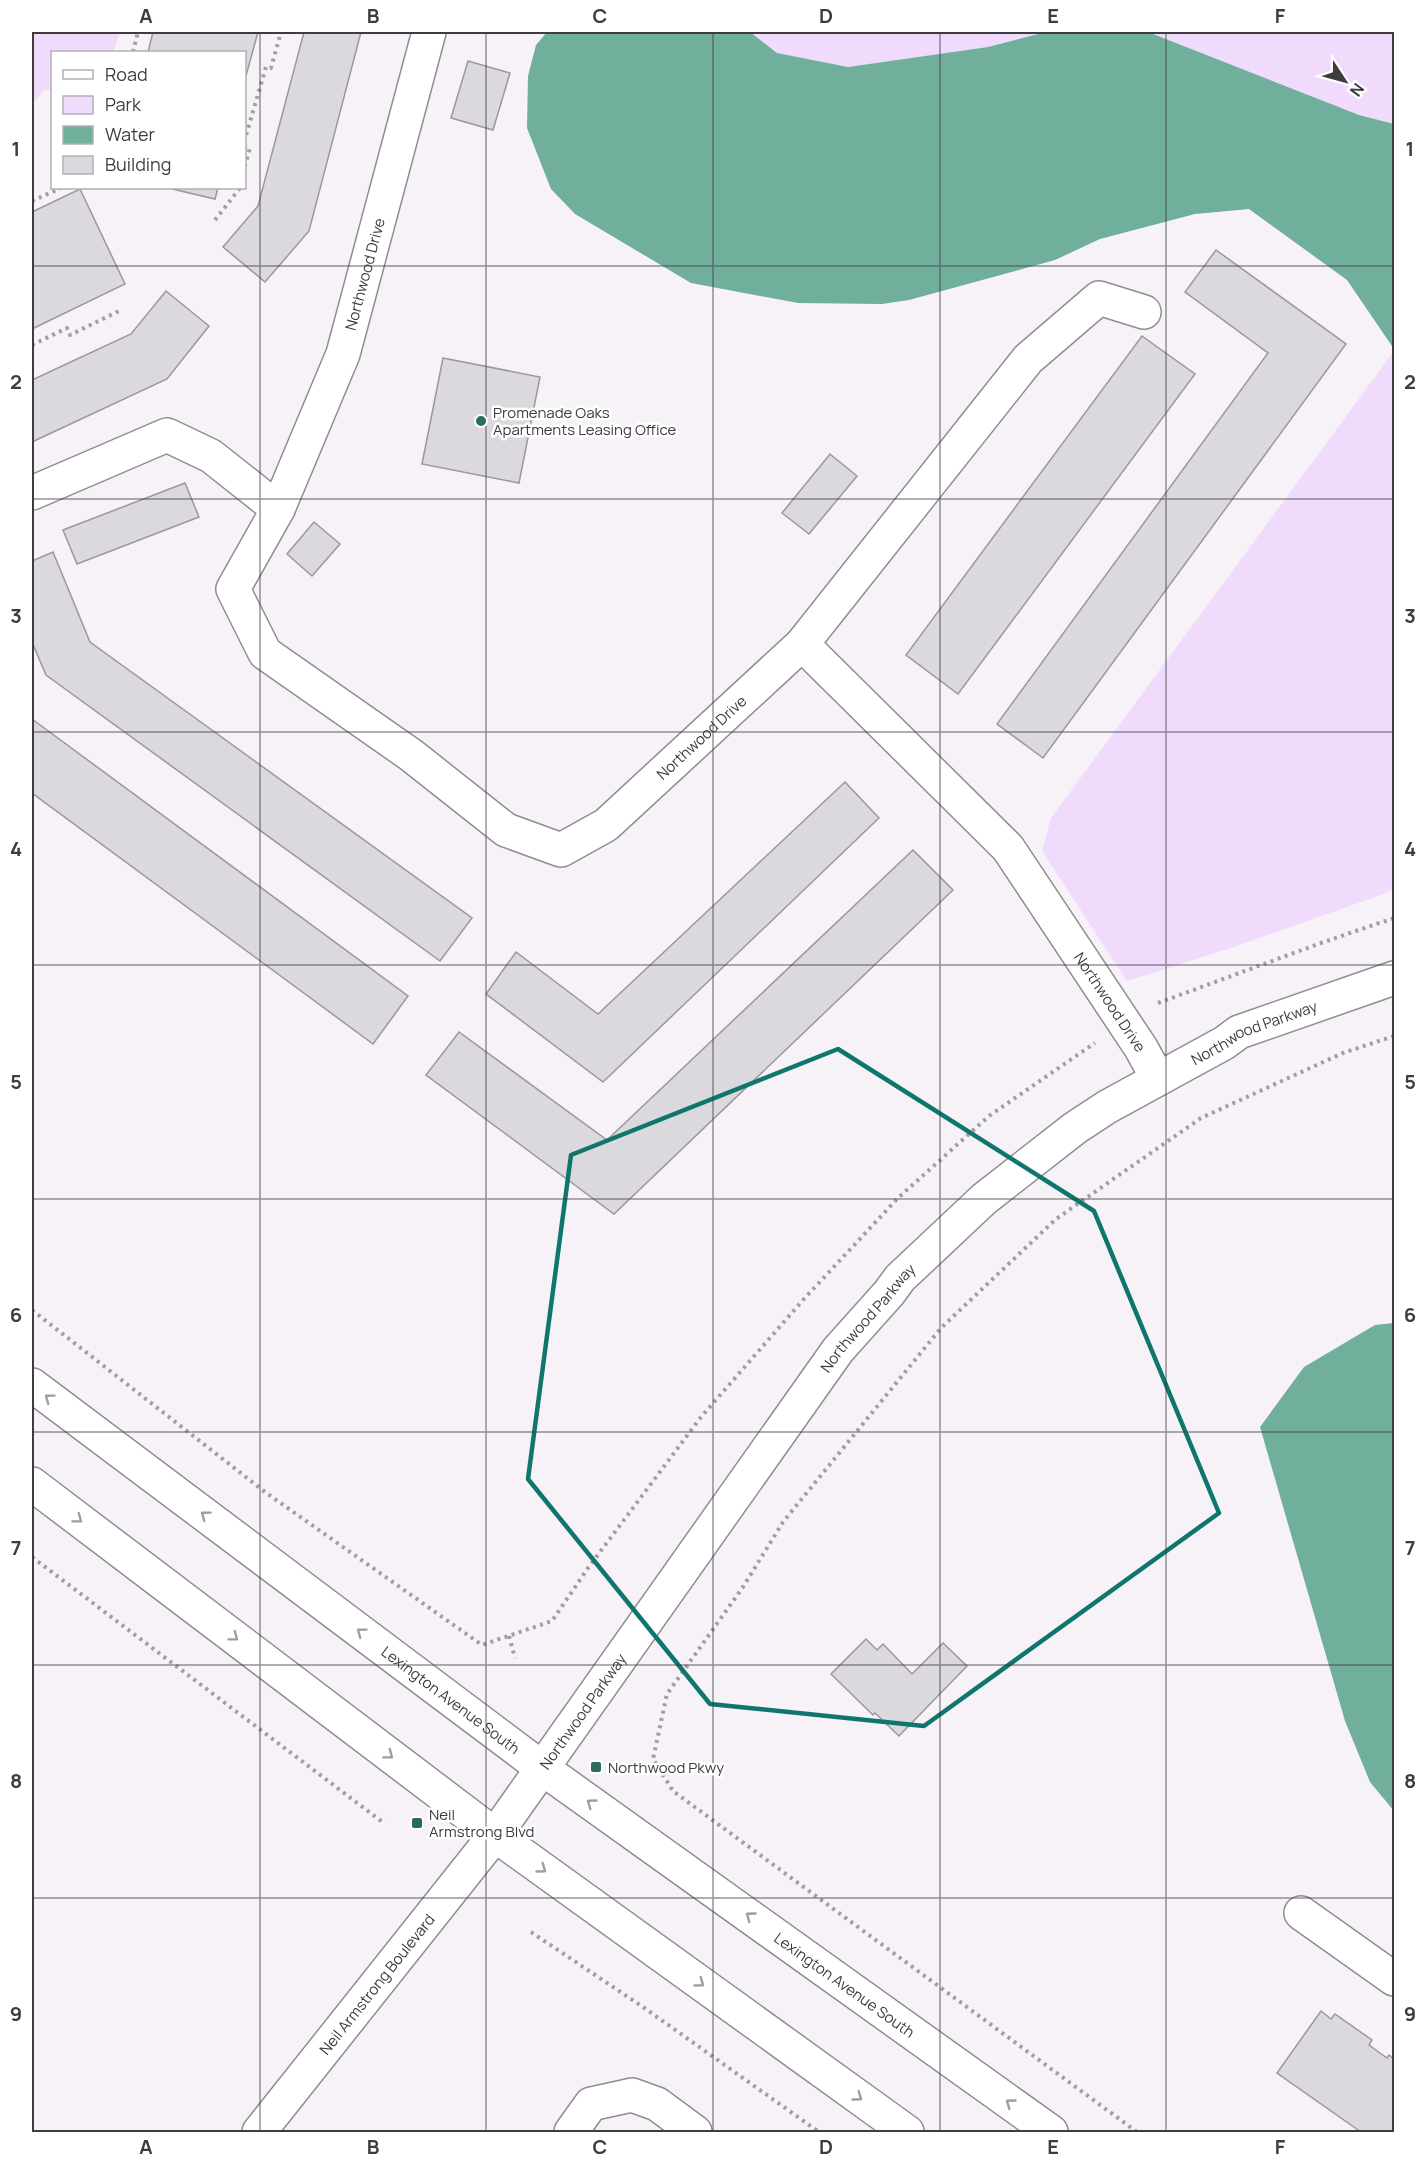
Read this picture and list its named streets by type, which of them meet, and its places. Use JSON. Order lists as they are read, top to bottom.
{
  "streets": {
    "street": [
      "Northwood Drive",
      "Northwood Parkway",
      "Lexington Avenue South",
      "Neil Armstrong Boulevard"
    ]
  },
  "crossings": [
    ["Northwood Drive", "Northwood Parkway"],
    ["Northwood Parkway", "Lexington Avenue South"],
    ["Northwood Parkway", "Neil Armstrong Boulevard"]
  ],
  "places": {
    "other": ["Promenade Oaks Apartments Leasing Office"],
    "transit": ["Northwood Pkwy", "Neil Armstrong Blvd"]
  },
  "legend": [
    "Road",
    "Park",
    "Water",
    "Building"
  ],
  "north": "bottom right",
  "grid": {
    "columns": [
      "A",
      "B",
      "C",
      "D",
      "E",
      "F"
    ],
    "rows": [
      "1",
      "2",
      "3",
      "4",
      "5",
      "6",
      "7",
      "8",
      "9"
    ]
  }
}
